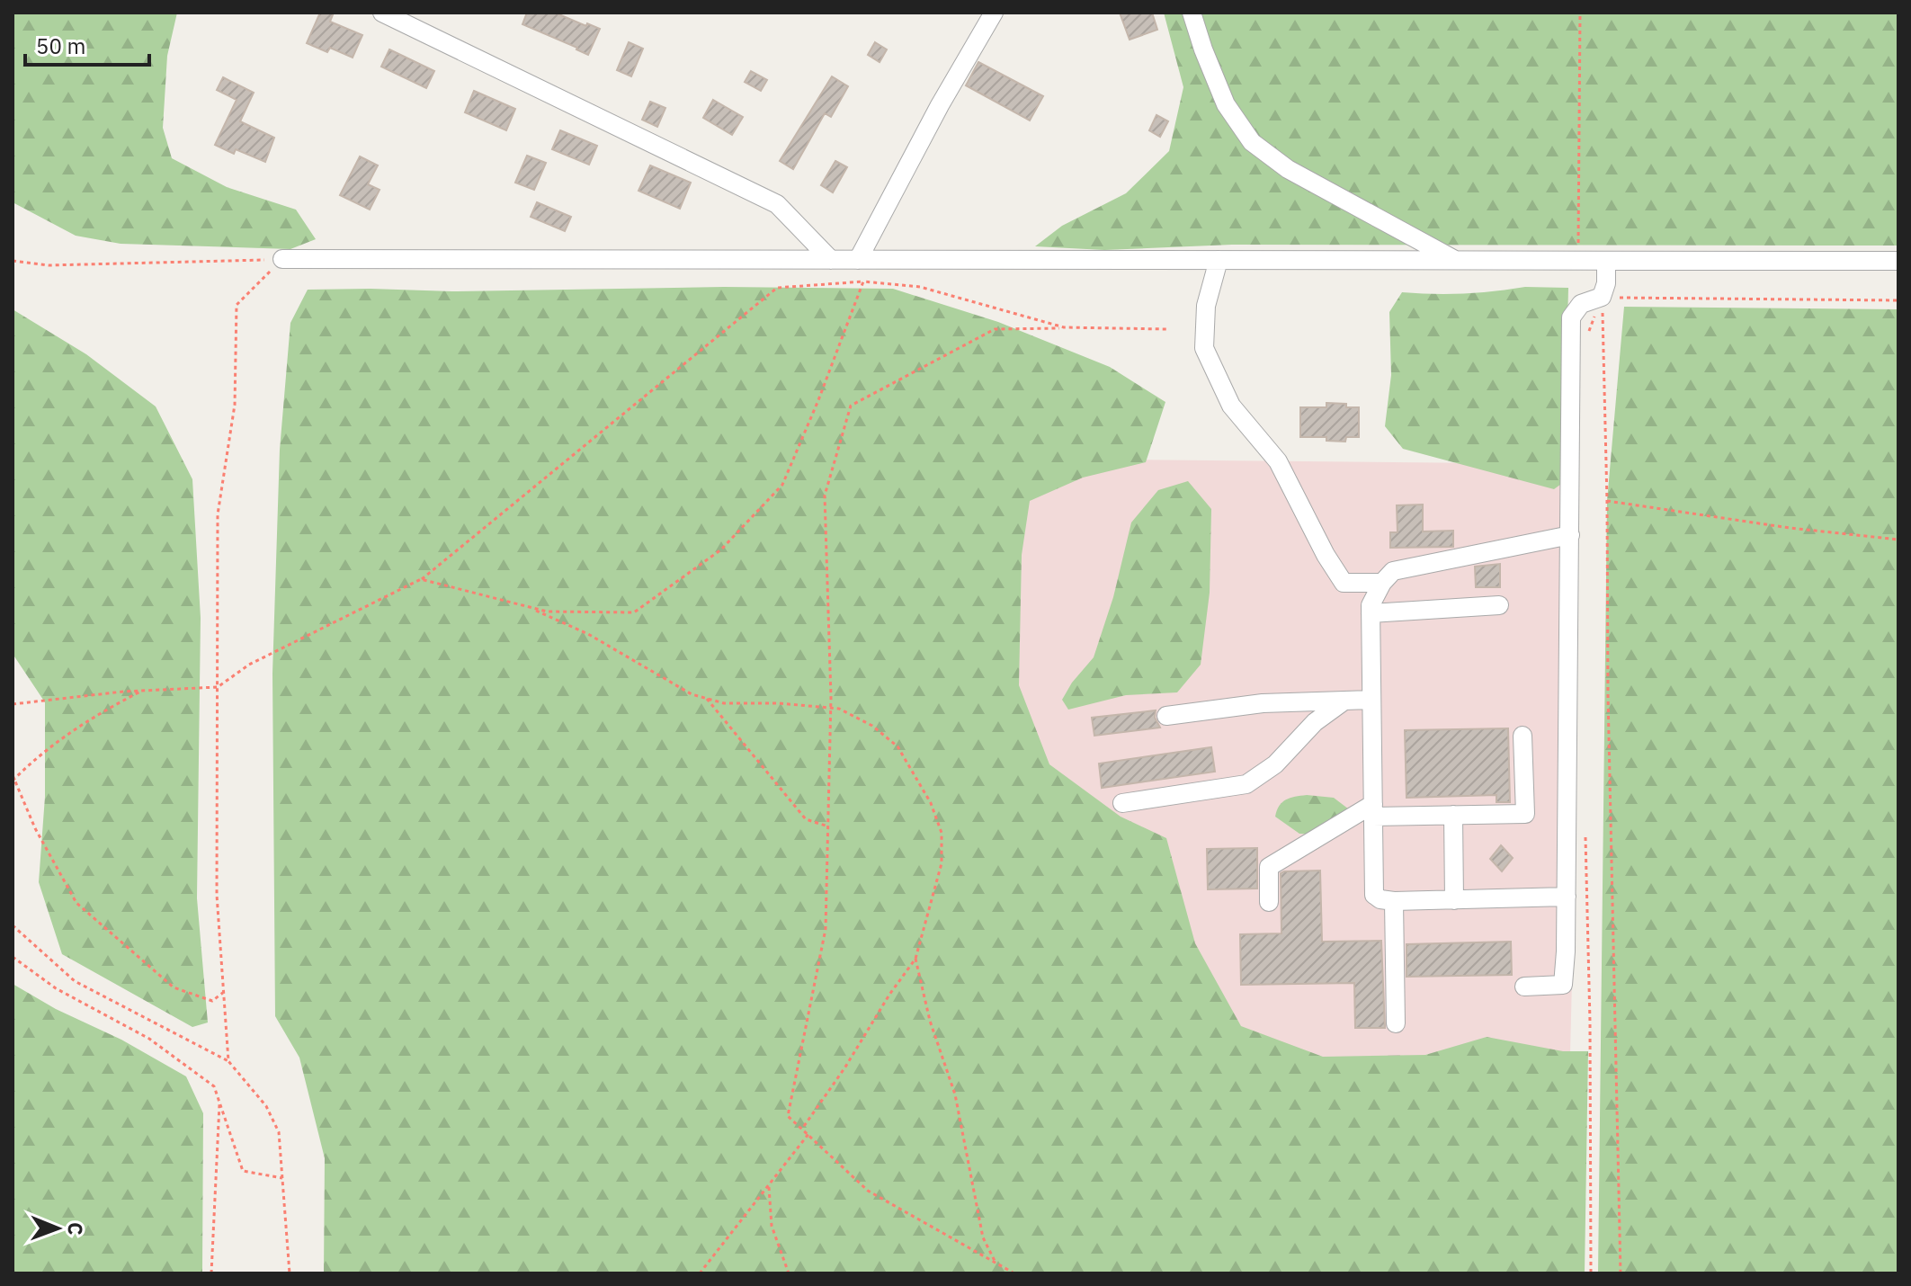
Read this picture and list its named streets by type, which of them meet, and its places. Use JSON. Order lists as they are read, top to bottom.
{
  "scale_bar": "50 m",
  "north": "right"
}
